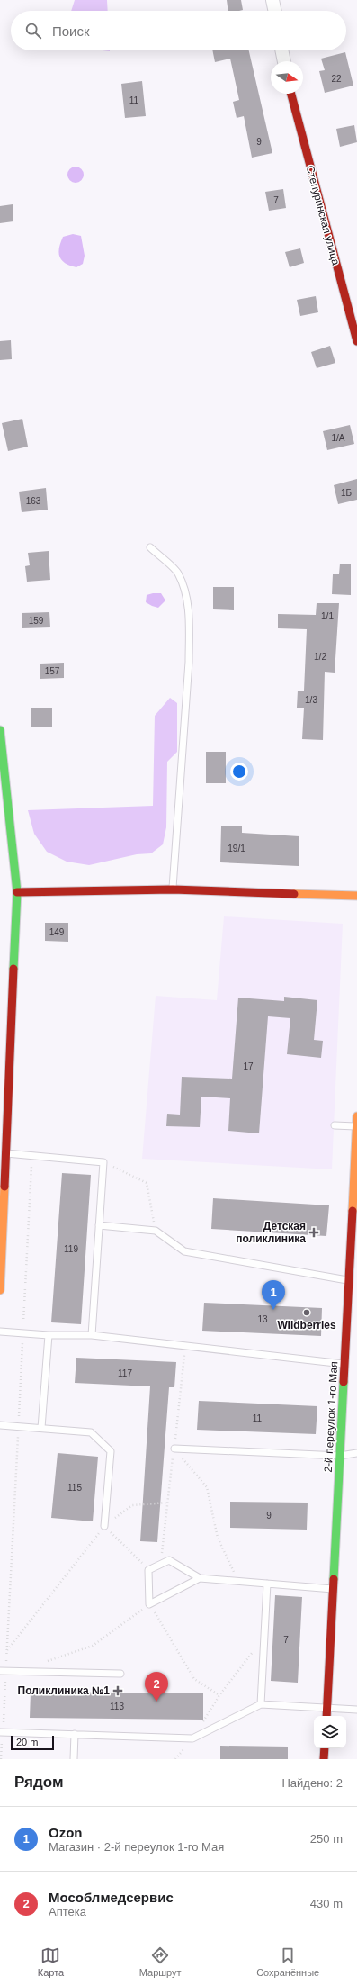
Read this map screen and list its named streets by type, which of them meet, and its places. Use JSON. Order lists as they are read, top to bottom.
{
  "streets": {
    "street": ["Степуринская улица", "2-й переулок 1-го Мая"]
  },
  "places": {
    "health": ["Детская поликлиника", "Поликлиника №1"],
    "other": ["Wildberries"]
  },
  "house_numbers": [
    "22",
    "11",
    "9",
    "7",
    "1/А",
    "1Б",
    "163",
    "1/1",
    "159",
    "1/2",
    "157",
    "1/3",
    "19/1",
    "149",
    "17",
    "119",
    "13",
    "117",
    "11",
    "115",
    "9",
    "7",
    "113"
  ],
  "scale_bar": "20 m",
  "north": "right",
  "page": {
    "search": "Поиск",
    "pins": ["1", "2"],
    "scale": "20 m",
    "heading": ["Рядом", "Найдено: 2"],
    "list": [
      {
        "mark": "1",
        "name": "Ozon",
        "note": "Магазин · 2-й переулок 1-го Мая",
        "value": "250 m"
      },
      {
        "mark": "2",
        "name": "Мособлмедсервис",
        "note": "Аптека",
        "value": "430 m"
      }
    ],
    "nav": ["Карта", "Маршрут", "Сохранённые"]
  }
}
